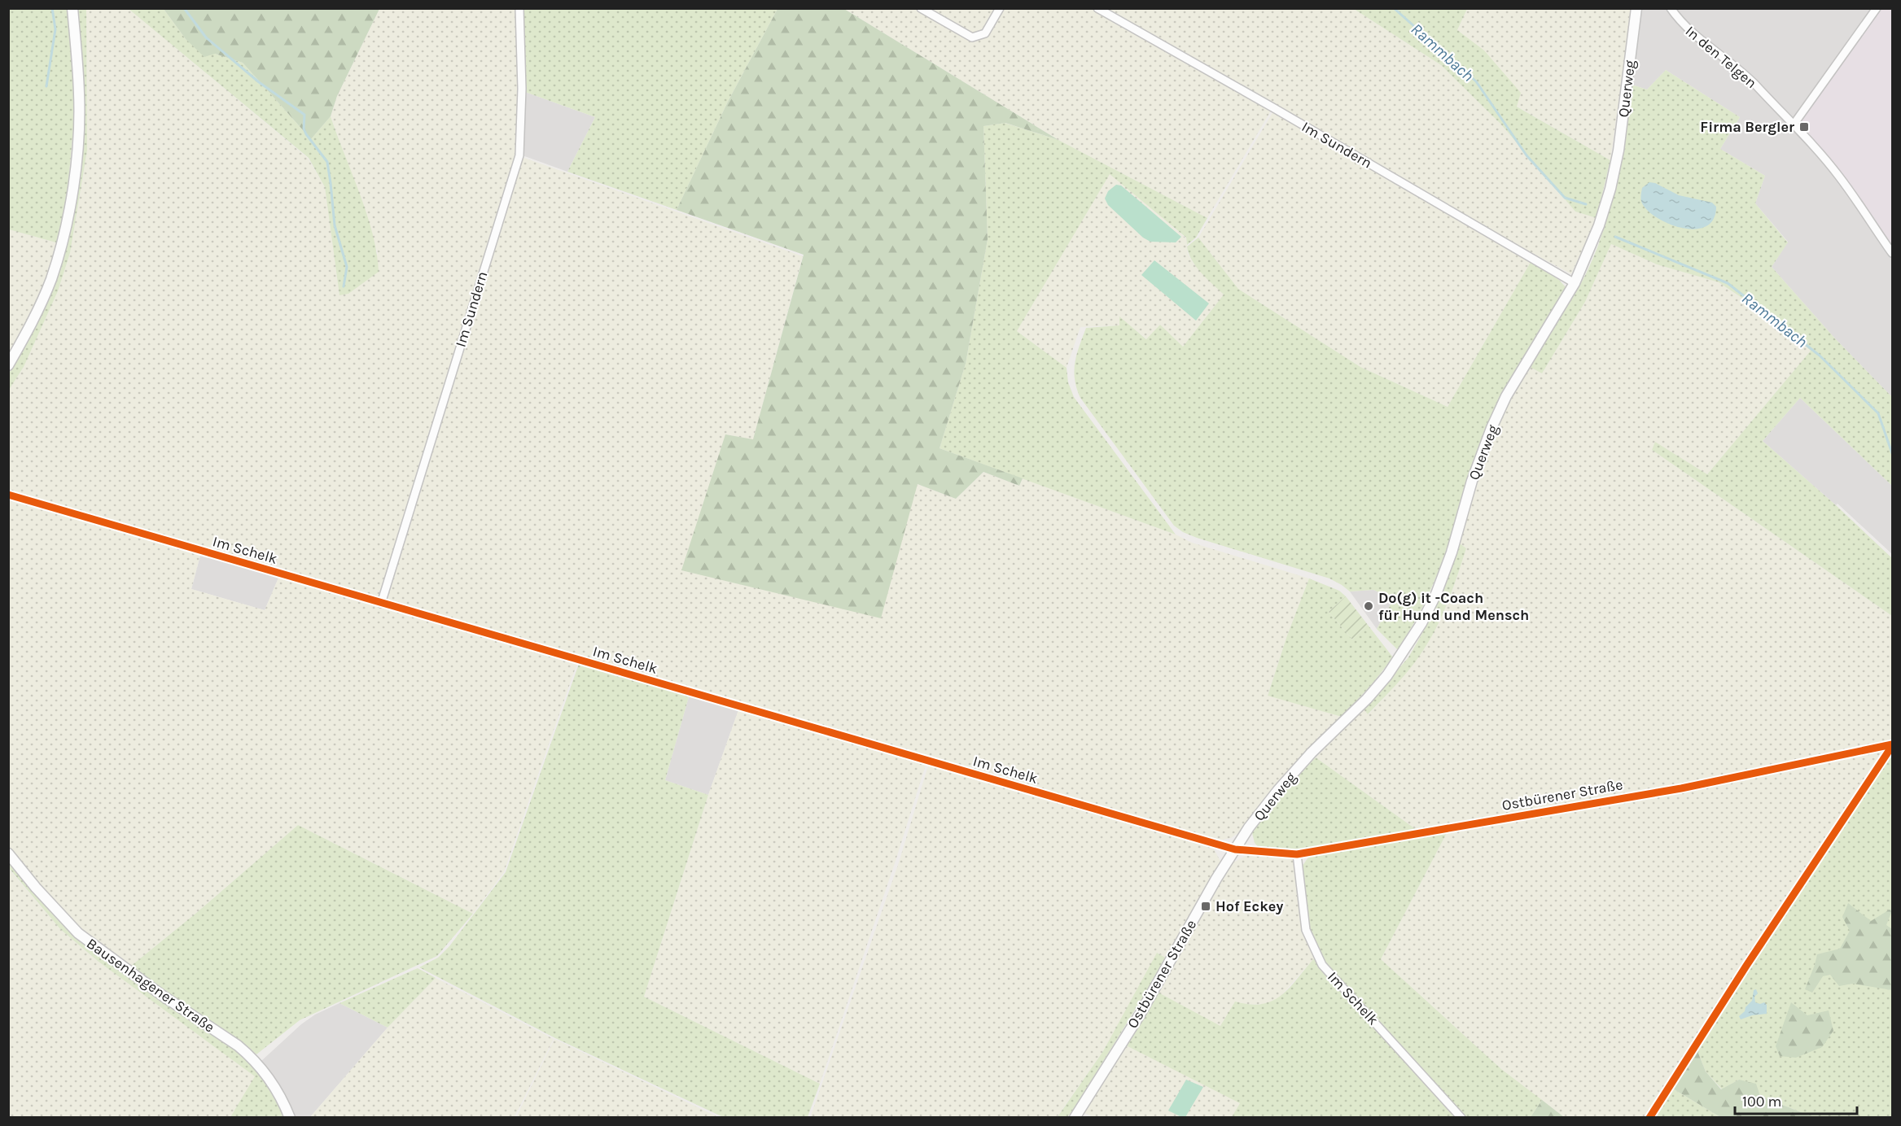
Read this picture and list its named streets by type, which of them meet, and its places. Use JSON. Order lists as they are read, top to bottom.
{
  "streets": {
    "street": [
      "In den Telgen",
      "Querweg",
      "Im Sundern",
      "Im Schelk",
      "Ostbürener Straße",
      "Bausenhagener Straße"
    ]
  },
  "crossings": [
    ["Querweg", "Im Sundern"],
    ["Querweg", "Im Schelk"],
    ["Querweg", "Ostbürener Straße"],
    ["Im Sundern", "Im Schelk"],
    ["Im Schelk", "Ostbürener Straße"]
  ],
  "water": ["Rammbach"],
  "places": {
    "transit": ["Firma Bergler", "Hof Eckey"],
    "other": ["Do(g) it -Coach für Hund und Mensch"]
  },
  "scale_bar": "100 m"
}
